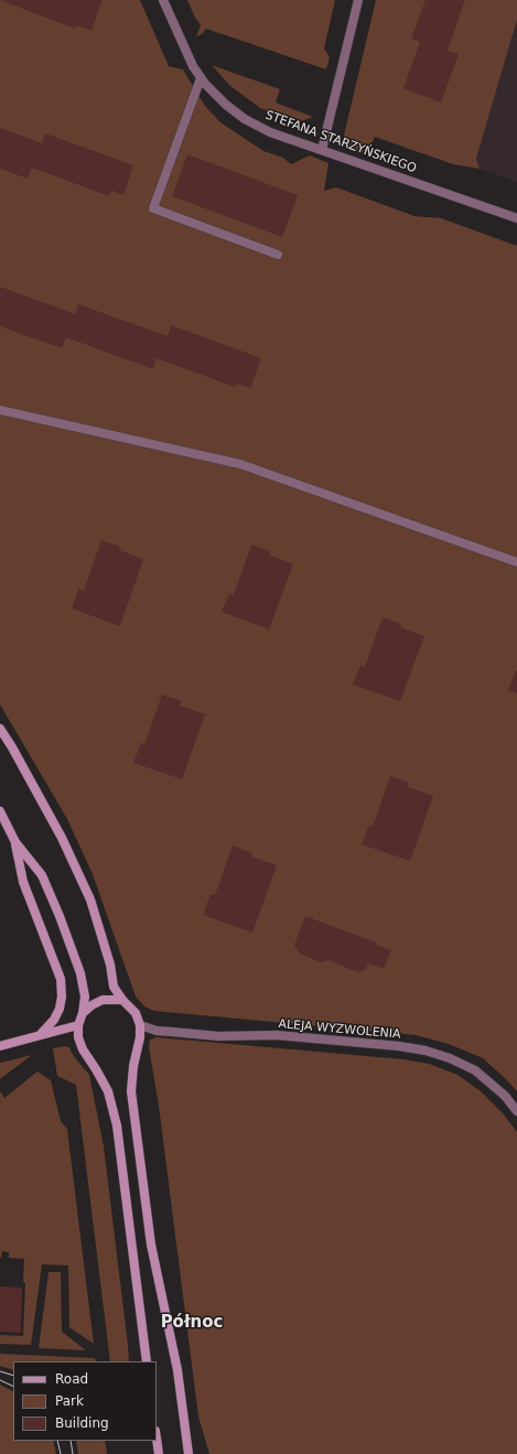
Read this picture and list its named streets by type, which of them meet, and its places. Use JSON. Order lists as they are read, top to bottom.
{
  "streets": {
    "street": ["STEFANA STARZYŃSKIEGO", "ALEJA WYZWOLENIA"]
  },
  "districts": ["Północ"],
  "legend": ["Road", "Park", "Building"]
}
